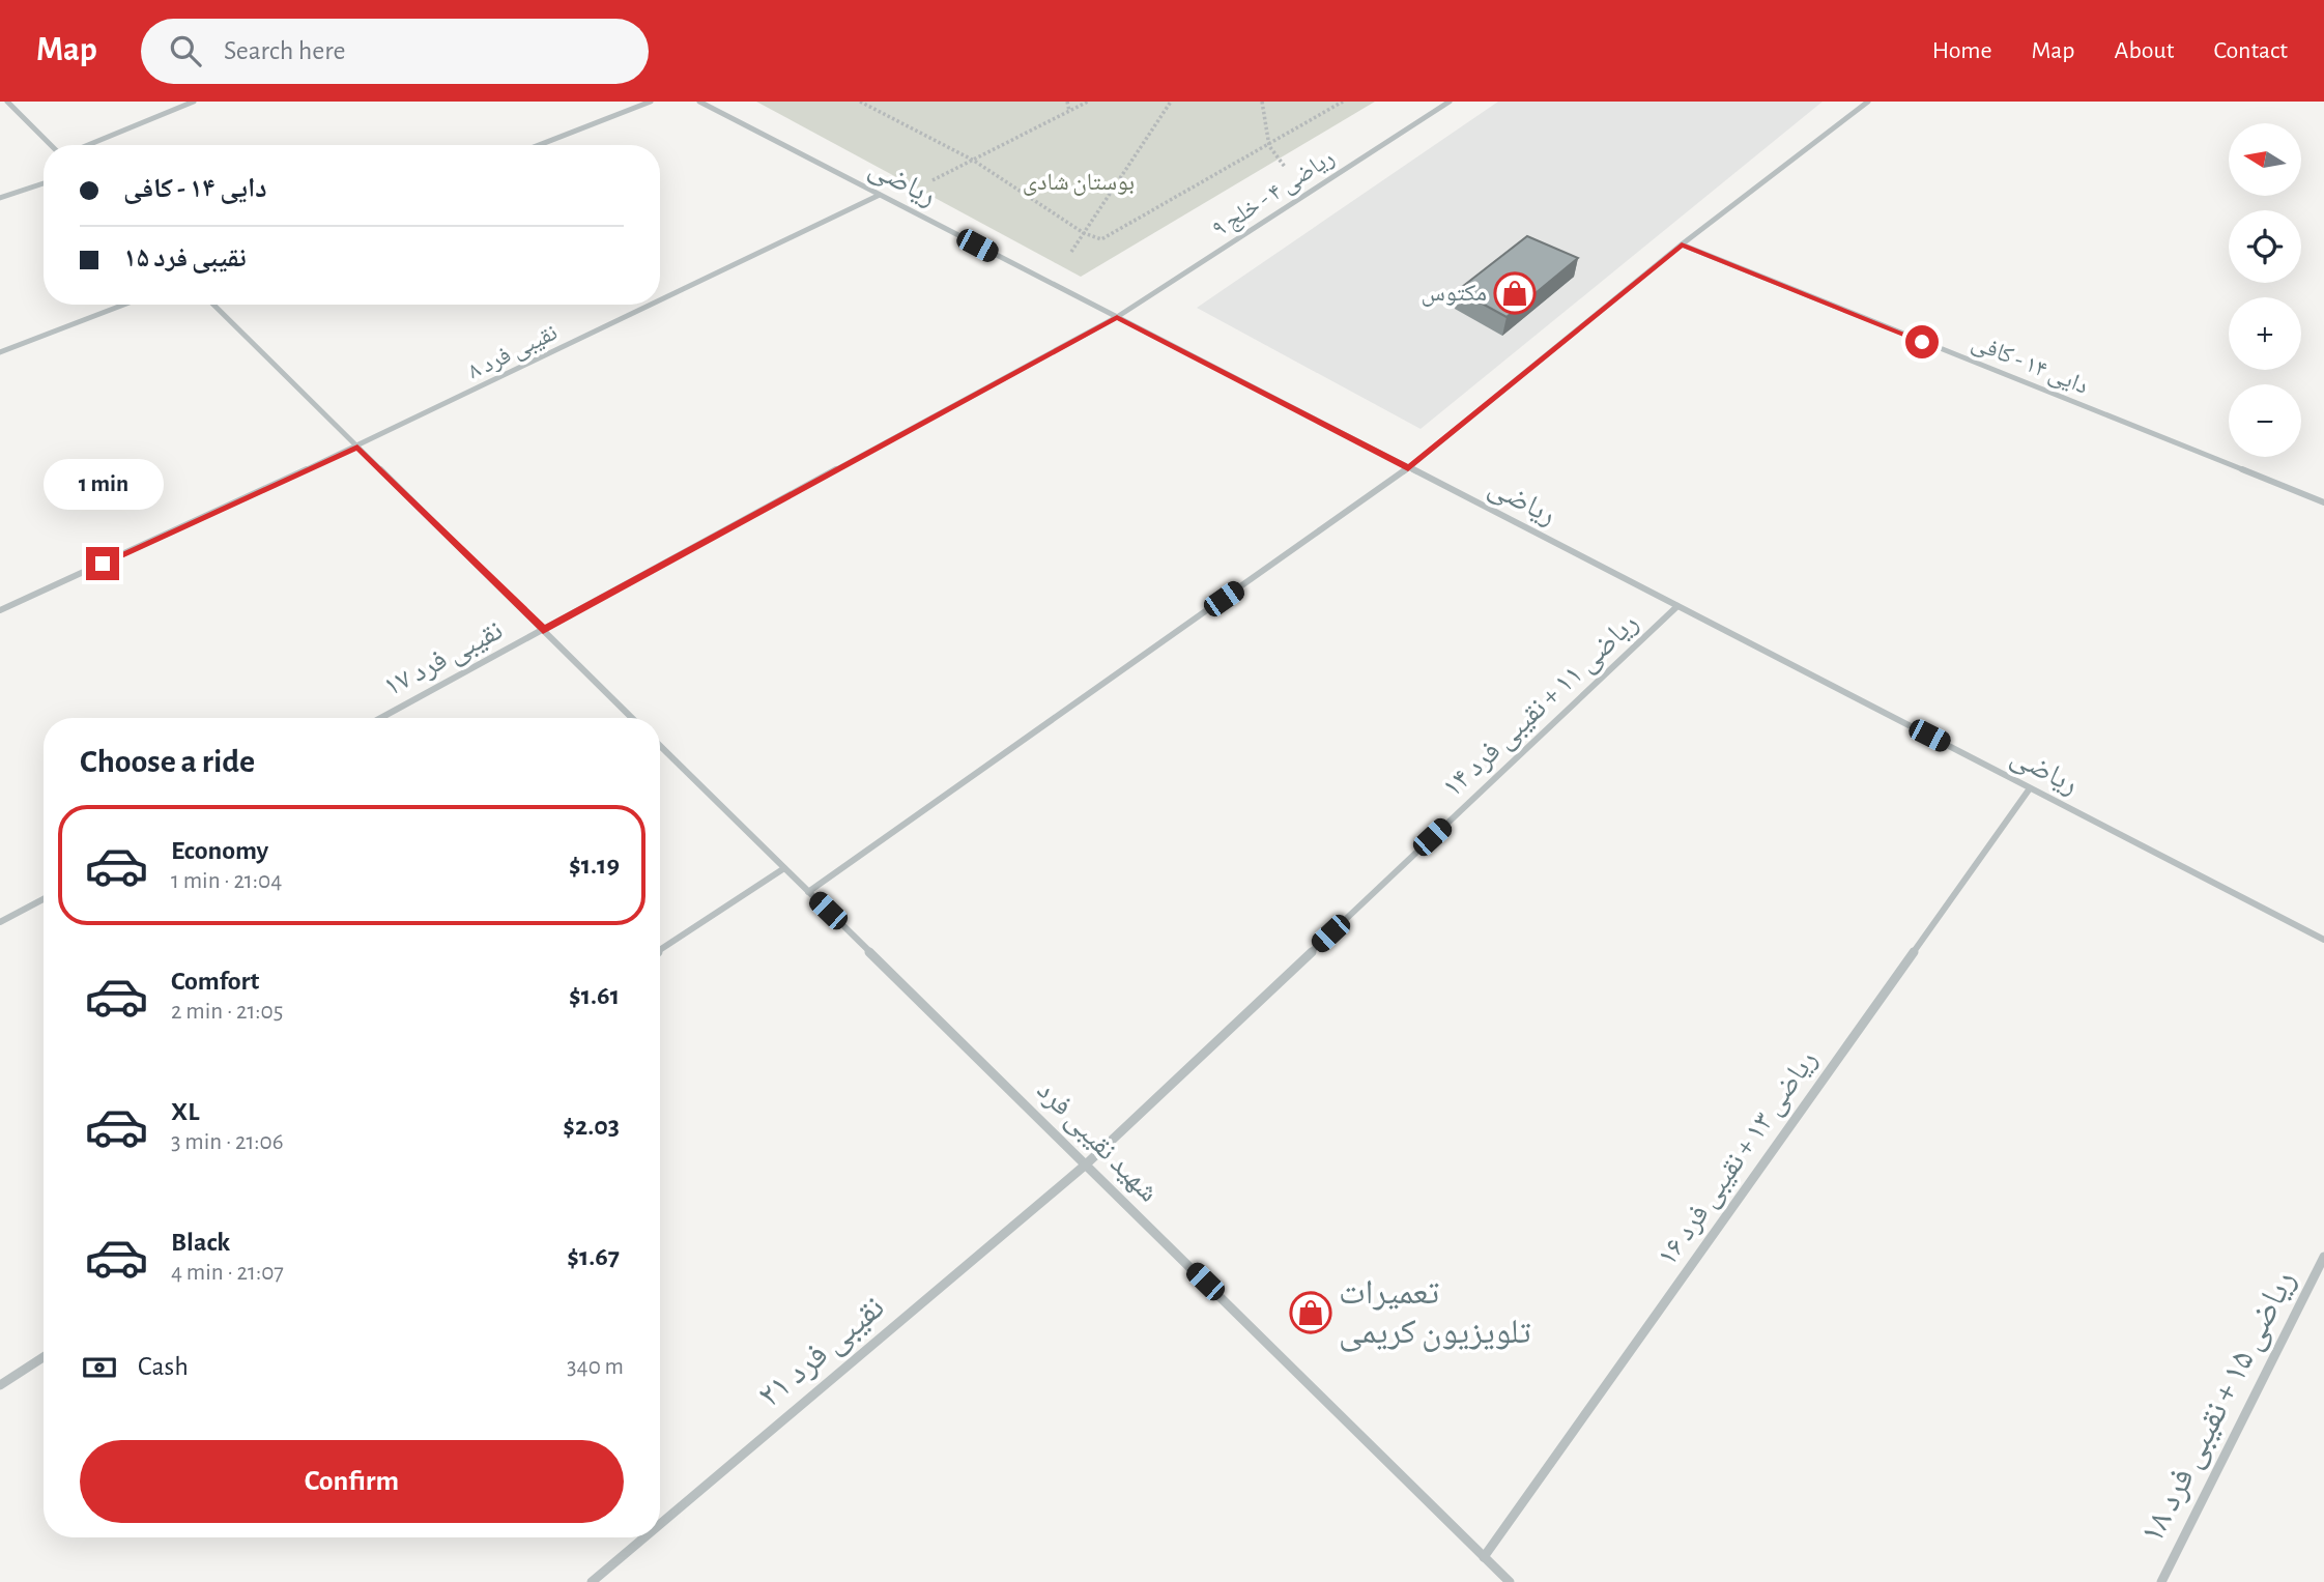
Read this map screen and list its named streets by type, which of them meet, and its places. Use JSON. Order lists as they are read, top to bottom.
{
  "streets": {
    "street": [
      "ریاضی",
      "ریاضی ۴ - خلج ۹",
      "نقیبی فرد ۸",
      "دایی ۱۴ - کافی",
      "نقیبی فرد ۱۷",
      "ریاضی ۱۱ + نقیبی فرد ۱۴",
      "شهید نقیبی فرد",
      "ریاضی ۱۳ + نقیبی فرد ۱۶",
      "نقیبی فرد ۲۱",
      "ریاضی ۱۵ + نقیبی فرد ۱۸"
    ]
  },
  "crossings": [
    ["ریاضی", "ریاضی ۴ - خلج ۹"],
    ["ریاضی", "نقیبی فرد ۸"],
    ["ریاضی", "ریاضی ۱۱ + نقیبی فرد ۱۴"],
    ["ریاضی", "ریاضی ۱۳ + نقیبی فرد ۱۶"],
    ["ریاضی ۴ - خلج ۹", "نقیبی فرد ۱۷"],
    ["ریاضی ۱۱ + نقیبی فرد ۱۴", "شهید نقیبی فرد"],
    ["ریاضی ۱۱ + نقیبی فرد ۱۴", "نقیبی فرد ۲۱"],
    ["شهید نقیبی فرد", "ریاضی ۱۳ + نقیبی فرد ۱۶"],
    ["شهید نقیبی فرد", "نقیبی فرد ۲۱"]
  ],
  "parks": ["بوستان شادی"],
  "places": {
    "shop": ["مکتوس", "تعمیرات تلویزیون کریمی"]
  },
  "north": "left",
  "page": {
    "header": "Map",
    "search": "Search here",
    "nav": [
      "Home",
      "Map",
      "About",
      "Contact"
    ],
    "map_buttons": ["+", "−"],
    "banner": ["دایی ۱۴ - کافی", "نقیبی فرد ۱۵"],
    "bubble": "1 min",
    "heading": "Choose a ride",
    "list": [
      {
        "name": "Economy",
        "note": "1 min · 21:04",
        "value": "$1.19"
      },
      {
        "name": "Comfort",
        "note": "2 min · 21:05",
        "value": "$1.61"
      },
      {
        "name": "XL",
        "note": "3 min · 21:06",
        "value": "$2.03"
      },
      {
        "name": "Black",
        "note": "4 min · 21:07",
        "value": "$1.67"
      }
    ],
    "pay": ["Cash", "340 m"],
    "buttons": "Confirm"
  }
}
